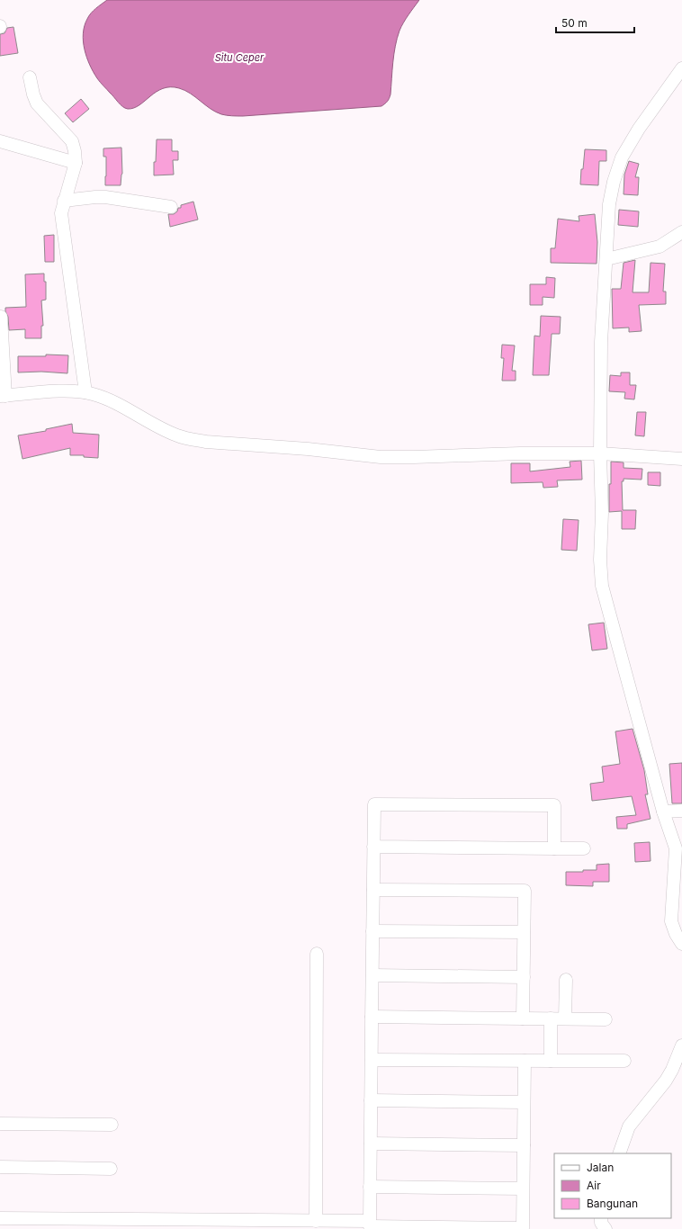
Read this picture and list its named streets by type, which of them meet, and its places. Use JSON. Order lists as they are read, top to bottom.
{
  "water": ["Situ Ceper"],
  "legend": ["Jalan", "Air", "Bangunan"],
  "scale_bar": "50 m"
}
